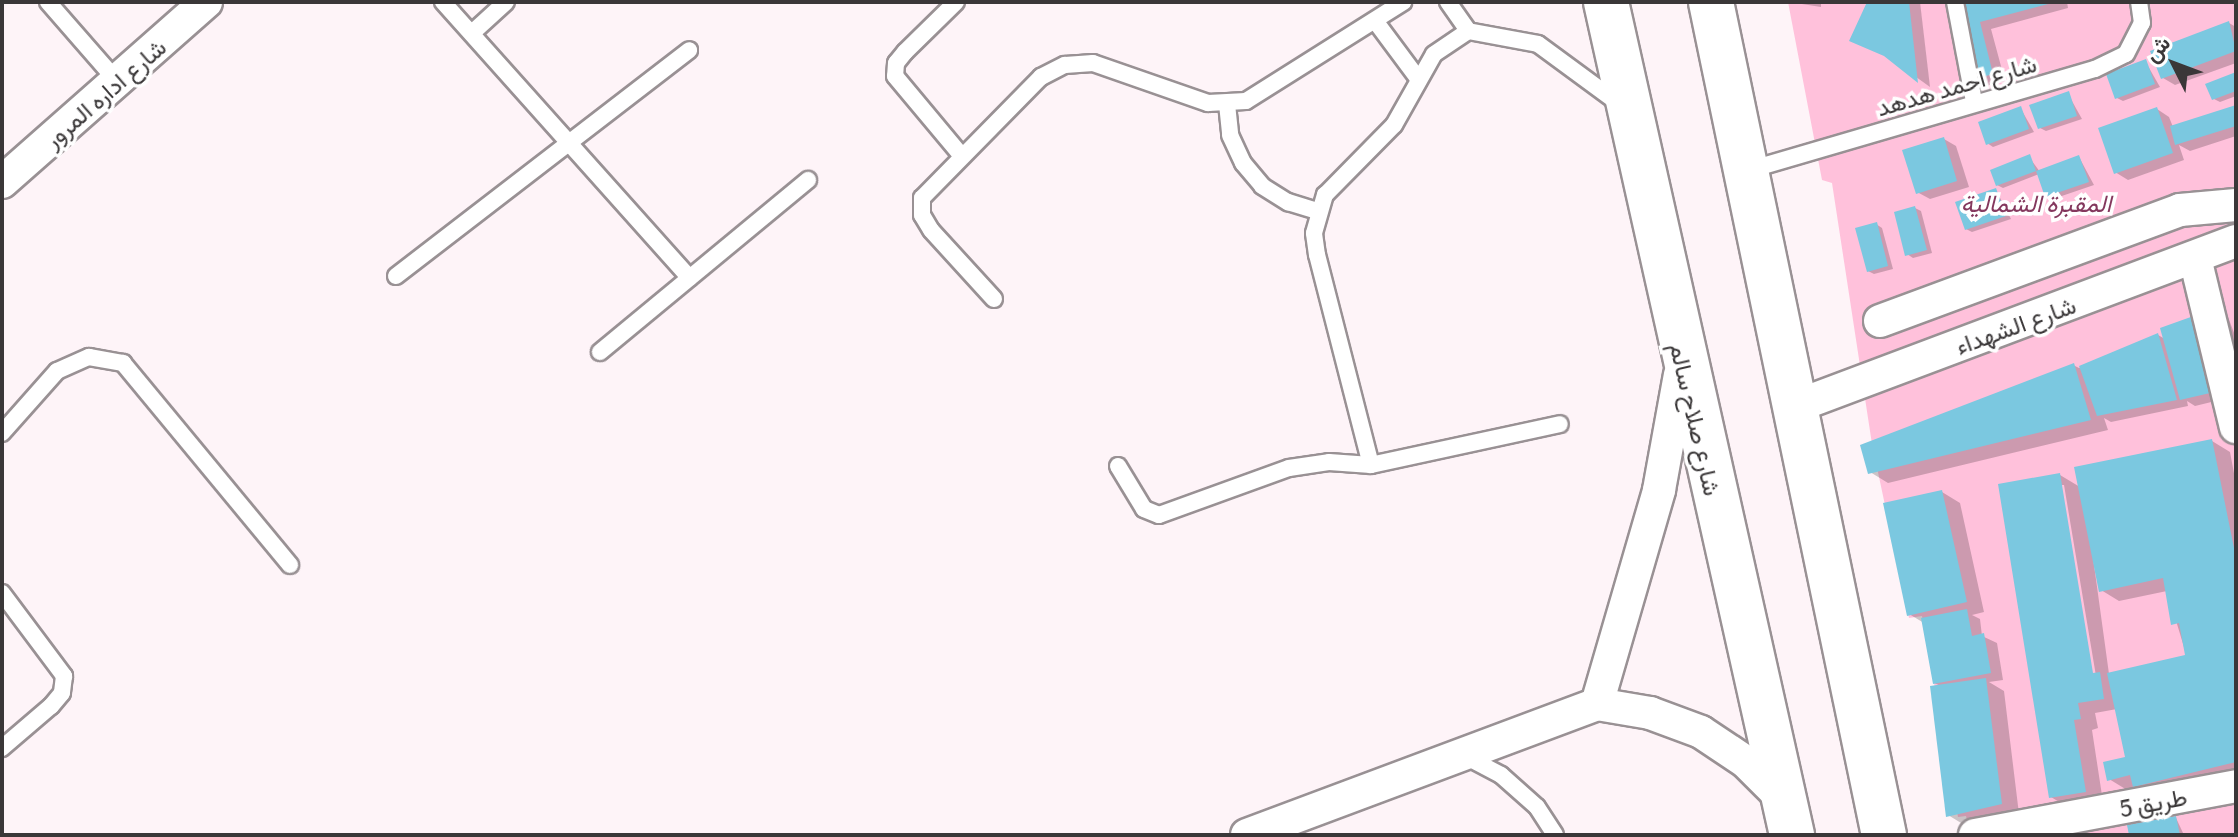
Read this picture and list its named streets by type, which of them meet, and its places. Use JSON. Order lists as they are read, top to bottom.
{
  "streets": {
    "highway": ["شارع صلاح سالم"],
    "street": ["شارع اداره المرور", "شارع الشهداء", "طريق 5"],
    "lane": ["شارع احمد هدهد"]
  },
  "parks": ["المقبرة الشمالية"],
  "north": "top left"
}
